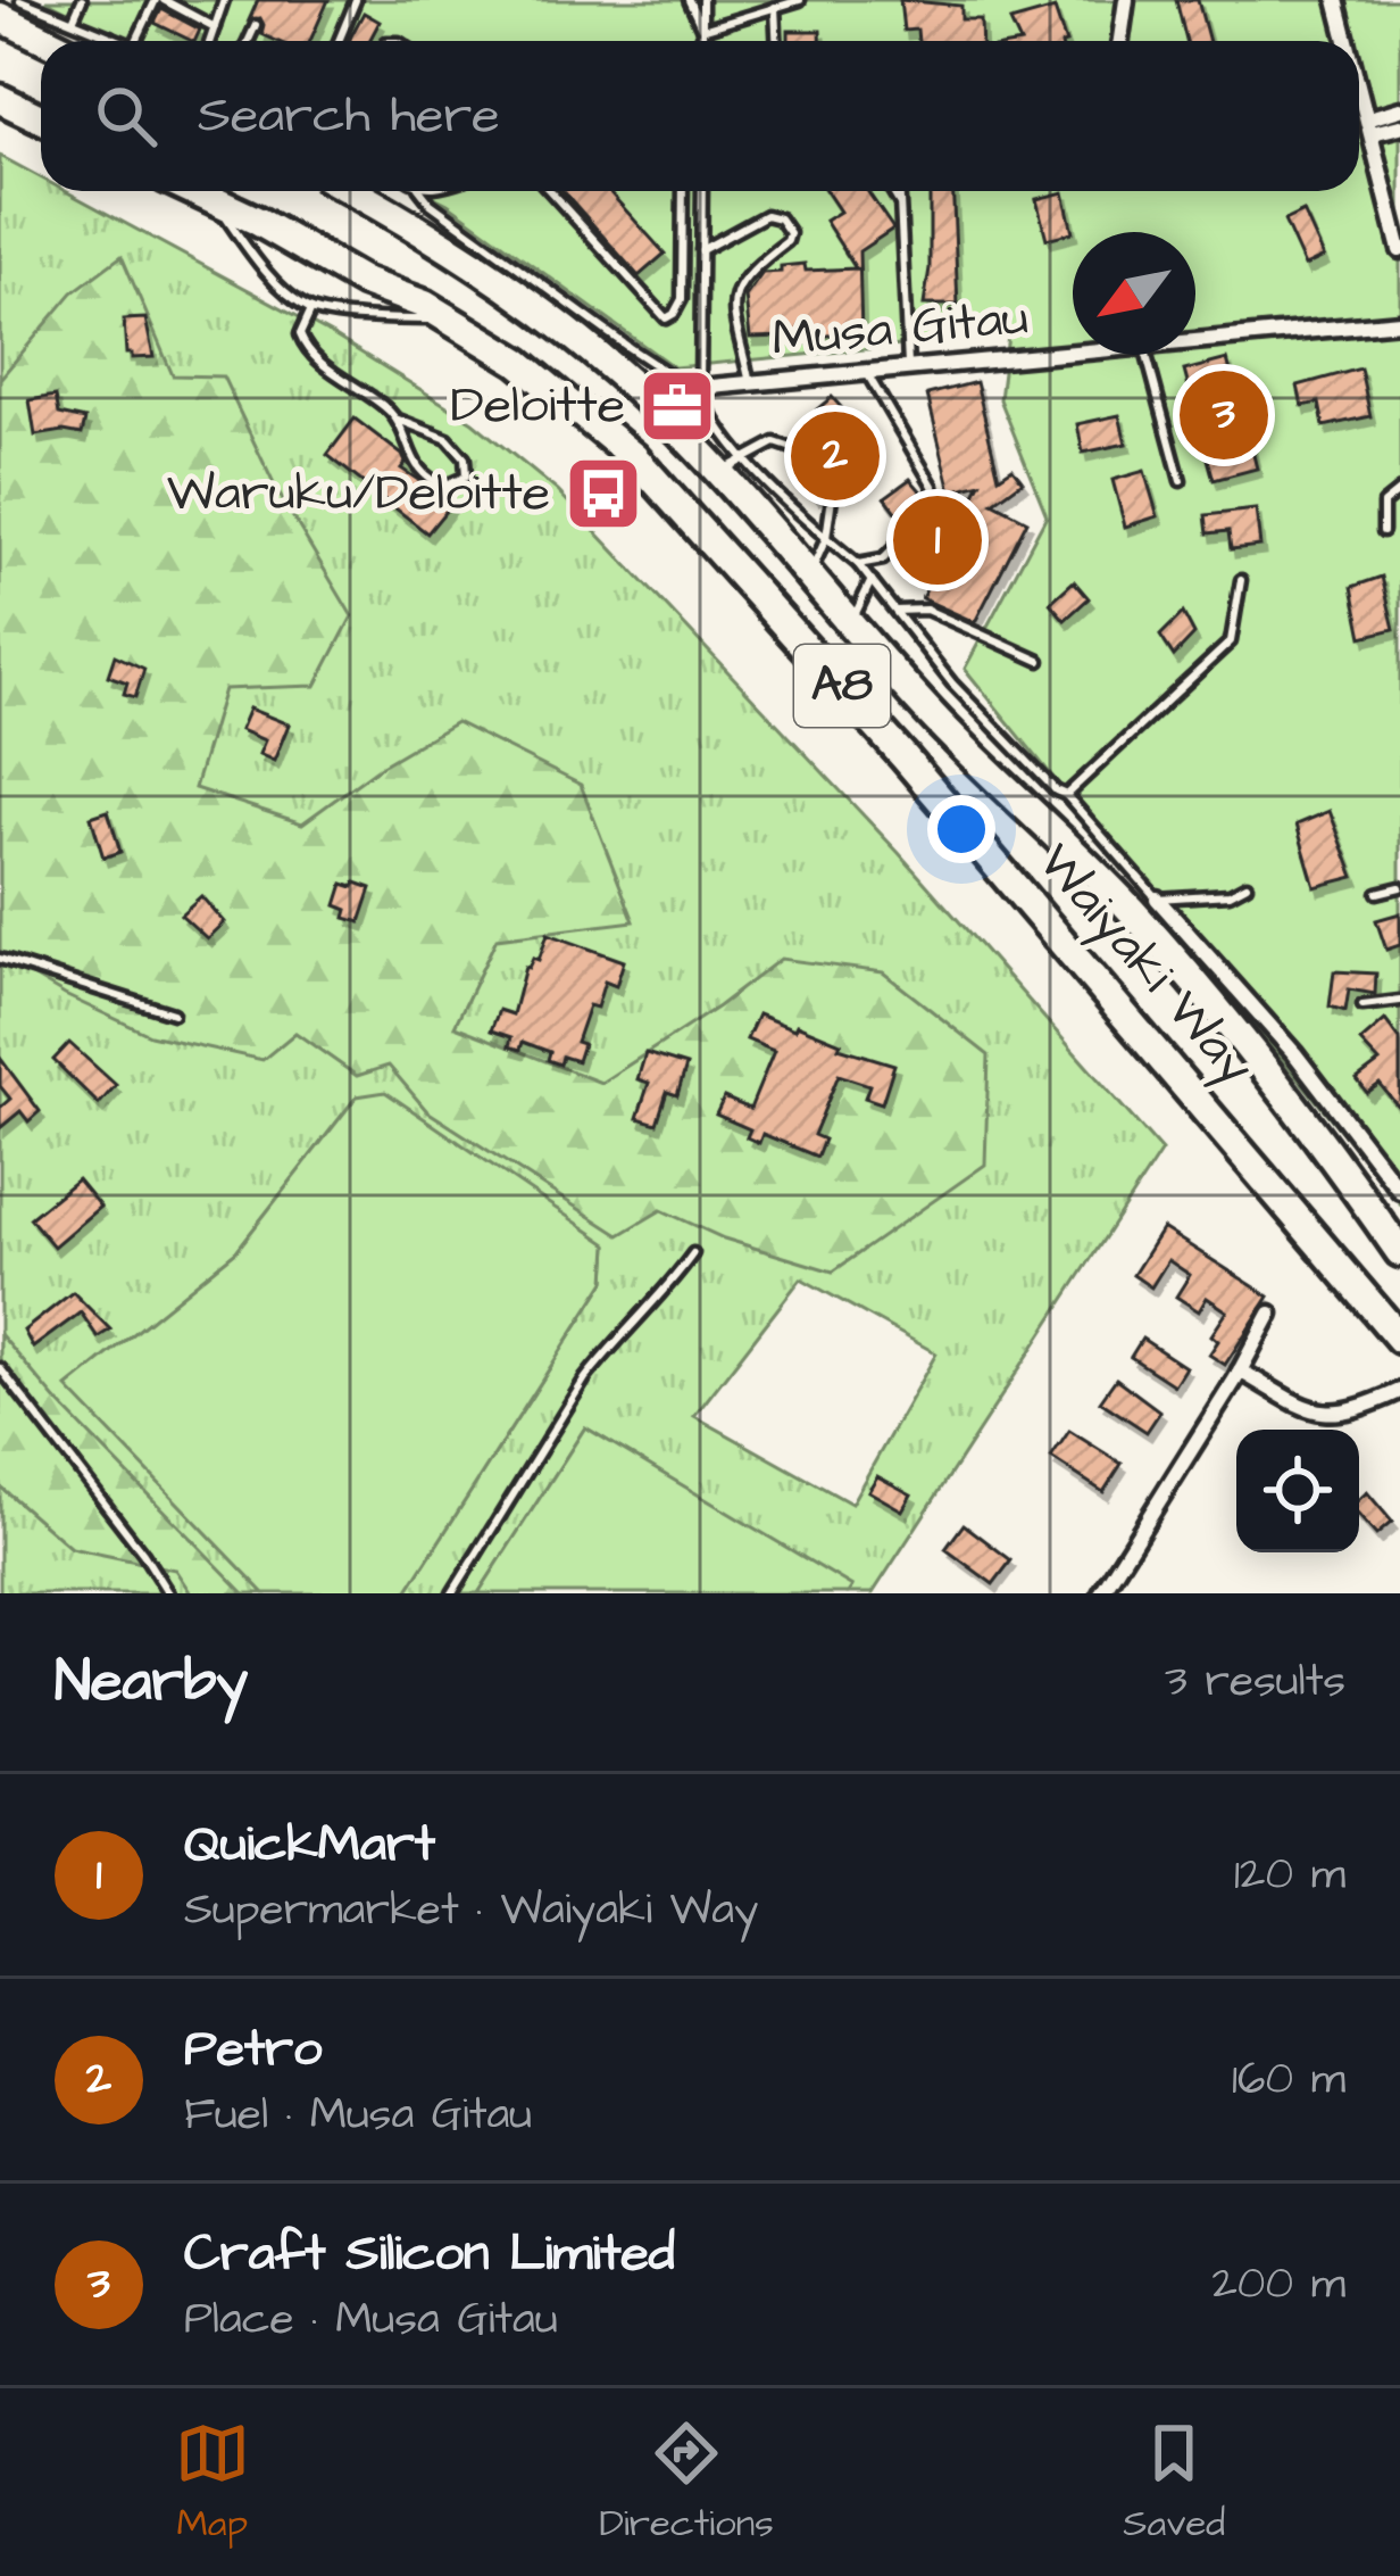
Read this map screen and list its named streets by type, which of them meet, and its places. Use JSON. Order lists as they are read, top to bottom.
{
  "streets": {
    "highway": ["A8", "Waiyaki Way"],
    "street": ["Musa Gitau"]
  },
  "places": {
    "office": ["Deloitte"],
    "bus stop": ["Waruku/Deloitte"]
  },
  "north": "bottom left",
  "page": {
    "search": "Search here",
    "pins": ["3", "2", "1"],
    "heading": ["Nearby", "3 results"],
    "list": [
      {
        "mark": "1",
        "name": "QuickMart",
        "note": "Supermarket · Waiyaki Way",
        "value": "120 m"
      },
      {
        "mark": "2",
        "name": "Petro",
        "note": "Fuel · Musa Gitau",
        "value": "160 m"
      },
      {
        "mark": "3",
        "name": "Craft Silicon Limited",
        "note": "Place · Musa Gitau",
        "value": "200 m"
      }
    ],
    "nav": ["Map", "Directions", "Saved"]
  }
}
